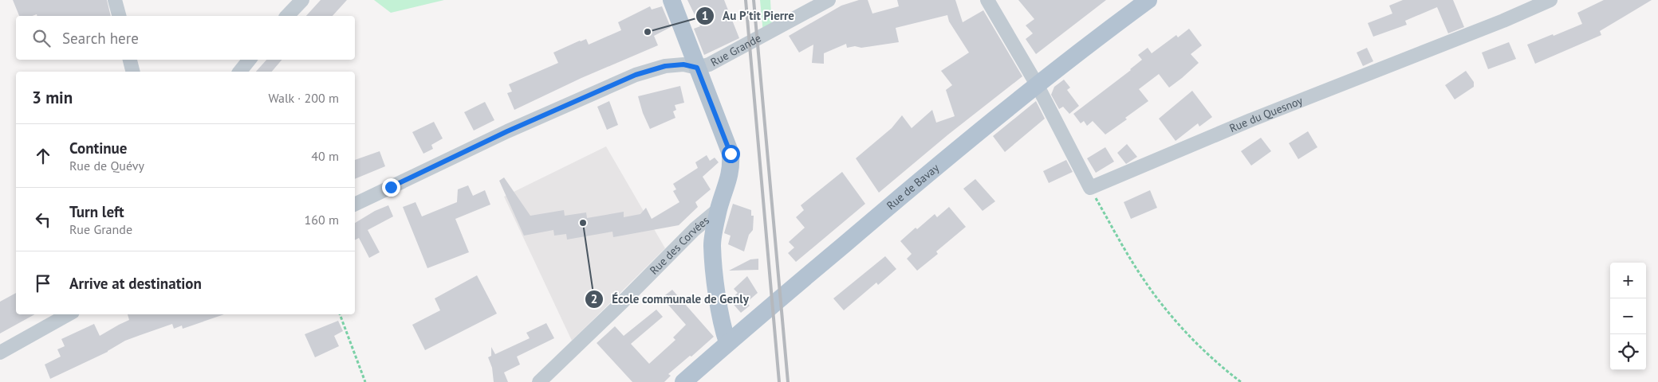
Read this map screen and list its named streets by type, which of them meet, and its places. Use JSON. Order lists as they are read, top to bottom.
{
  "streets": {
    "main road": ["Rue de Bavay"],
    "street": ["Rue Grande", "Rue du Quesnoy", "Rue des Corvées"]
  },
  "places": ["Au P'tit Pierre", "École communale de Genly"],
  "page": {
    "search": "Search here",
    "heading": ["3 min", "Walk · 200 m"],
    "list": [
      ["Continue", "Rue de Quévy", "40 m"],
      ["Turn left", "Rue Grande", "160 m"],
      "Arrive at destination"
    ],
    "map_buttons": ["+", "−"]
  }
}
